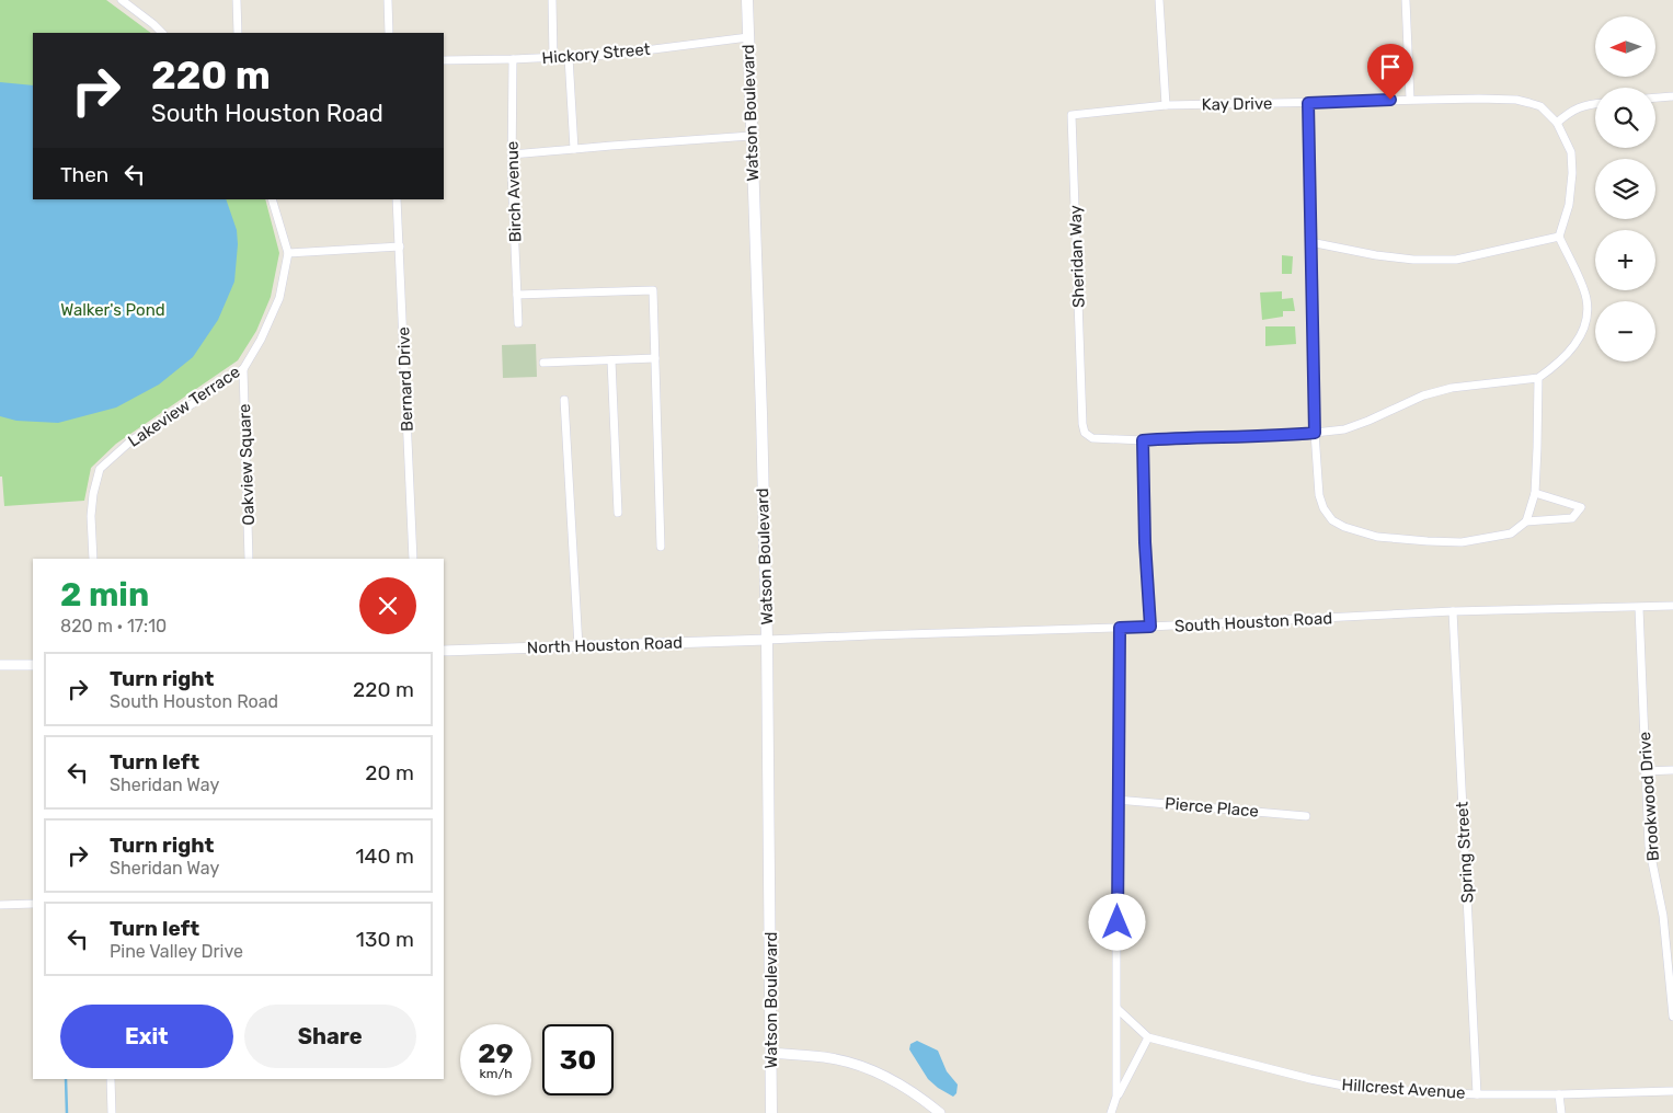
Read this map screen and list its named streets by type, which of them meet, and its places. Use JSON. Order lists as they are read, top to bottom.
{
  "streets": {
    "main road": ["Watson Boulevard"],
    "street": [
      "Hickory Street",
      "Kay Drive",
      "Birch Avenue",
      "Sheridan Way",
      "Bernard Drive",
      "Lakeview Terrace",
      "Oakview Square",
      "South Houston Road",
      "North Houston Road",
      "Brookwood Drive",
      "Pierce Place",
      "Spring Street",
      "Hillcrest Avenue"
    ]
  },
  "crossings": [
    ["Hickory Street", "Watson Boulevard"],
    ["Hickory Street", "Birch Avenue"],
    ["Kay Drive", "Sheridan Way"],
    ["Watson Boulevard", "South Houston Road"],
    ["Watson Boulevard", "North Houston Road"],
    ["Lakeview Terrace", "Oakview Square"],
    ["South Houston Road", "North Houston Road"],
    ["South Houston Road", "Brookwood Drive"],
    ["South Houston Road", "Spring Street"],
    ["Spring Street", "Hillcrest Avenue"]
  ],
  "parks": ["Walker's Pond"],
  "north": "left",
  "page": {
    "map_buttons": ["+", "−"],
    "turn": ["220 m", "South Houston Road"],
    "then": "Then",
    "heading": ["2 min", "820 m · 17:10"],
    "list": [
      {
        "name": "Turn right",
        "note": "South Houston Road",
        "value": "220 m"
      },
      {
        "name": "Turn left",
        "note": "Sheridan Way",
        "value": "20 m"
      },
      {
        "name": "Turn right",
        "note": "Sheridan Way",
        "value": "140 m"
      },
      {
        "name": "Turn left",
        "note": "Pine Valley Drive",
        "value": "130 m"
      }
    ],
    "buttons": ["Exit", "Share"],
    "speed": "29 km/h",
    "limit": "30"
  }
}
